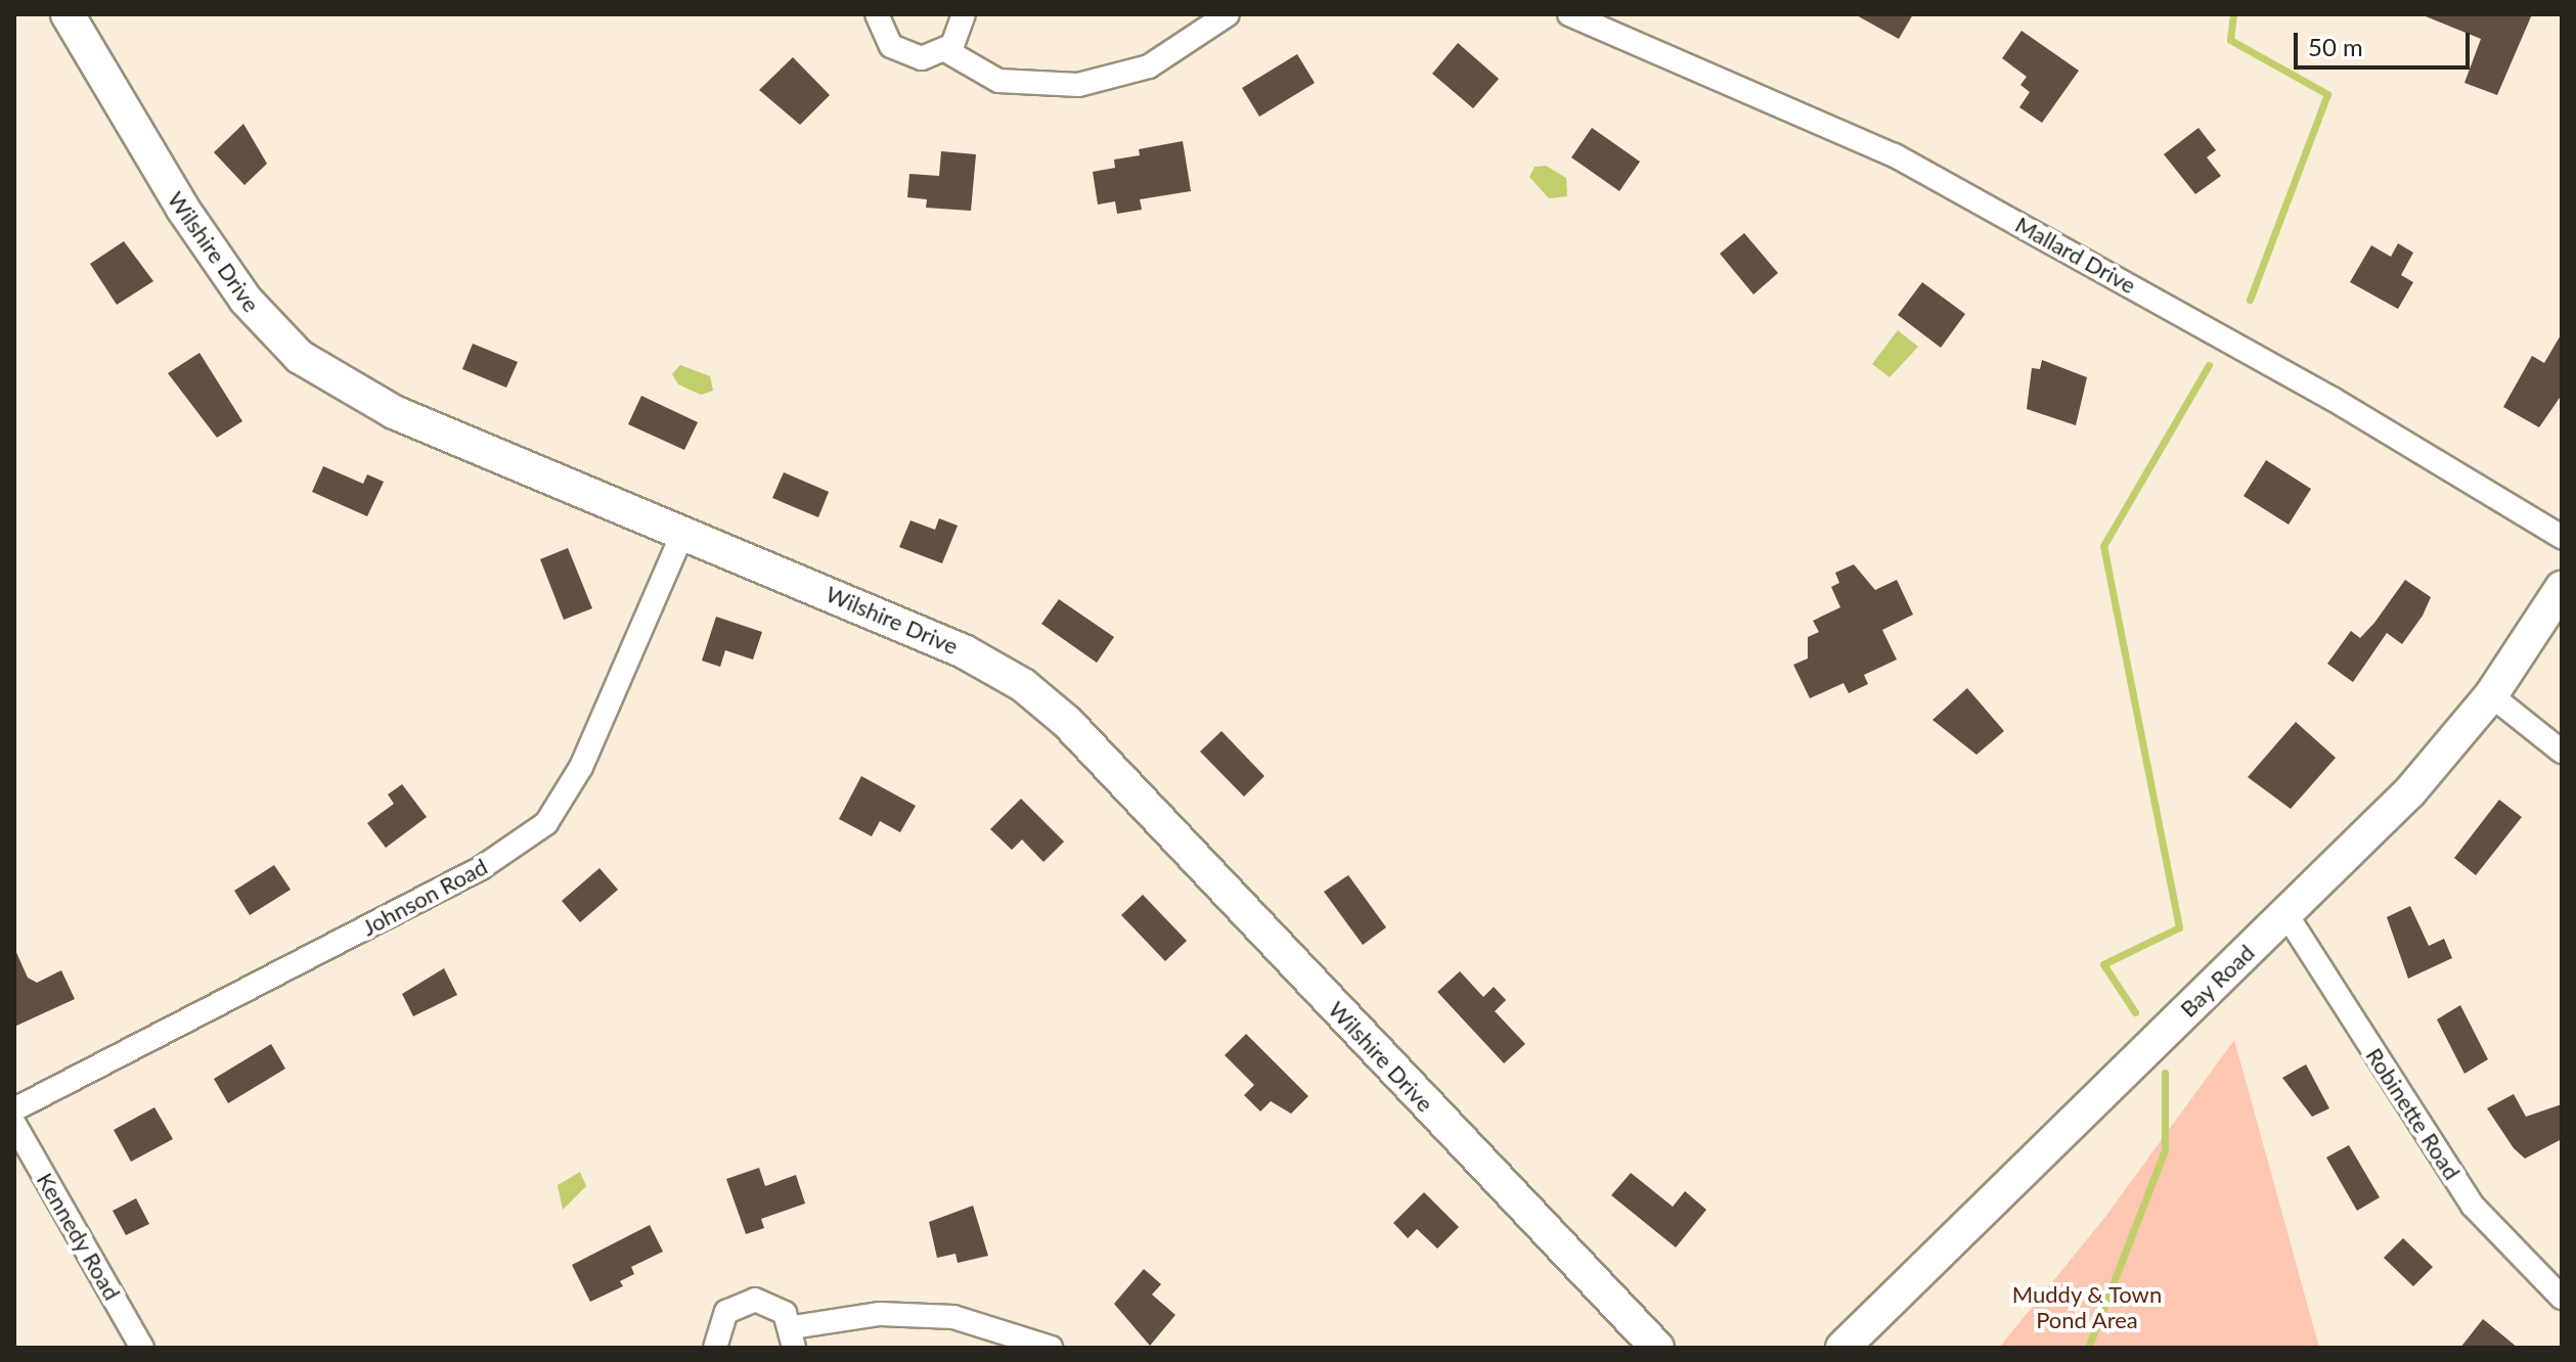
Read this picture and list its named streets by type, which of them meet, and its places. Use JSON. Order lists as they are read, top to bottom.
{
  "streets": {
    "street": [
      "Wilshire Drive",
      "Mallard Drive",
      "Johnson Road",
      "Bay Road",
      "Robinette Road",
      "Kennedy Road"
    ]
  },
  "crossings": [
    ["Wilshire Drive", "Johnson Road"],
    ["Bay Road", "Robinette Road"]
  ],
  "parks": ["Muddy & Town Pond Area"],
  "scale_bar": "50 m"
}
